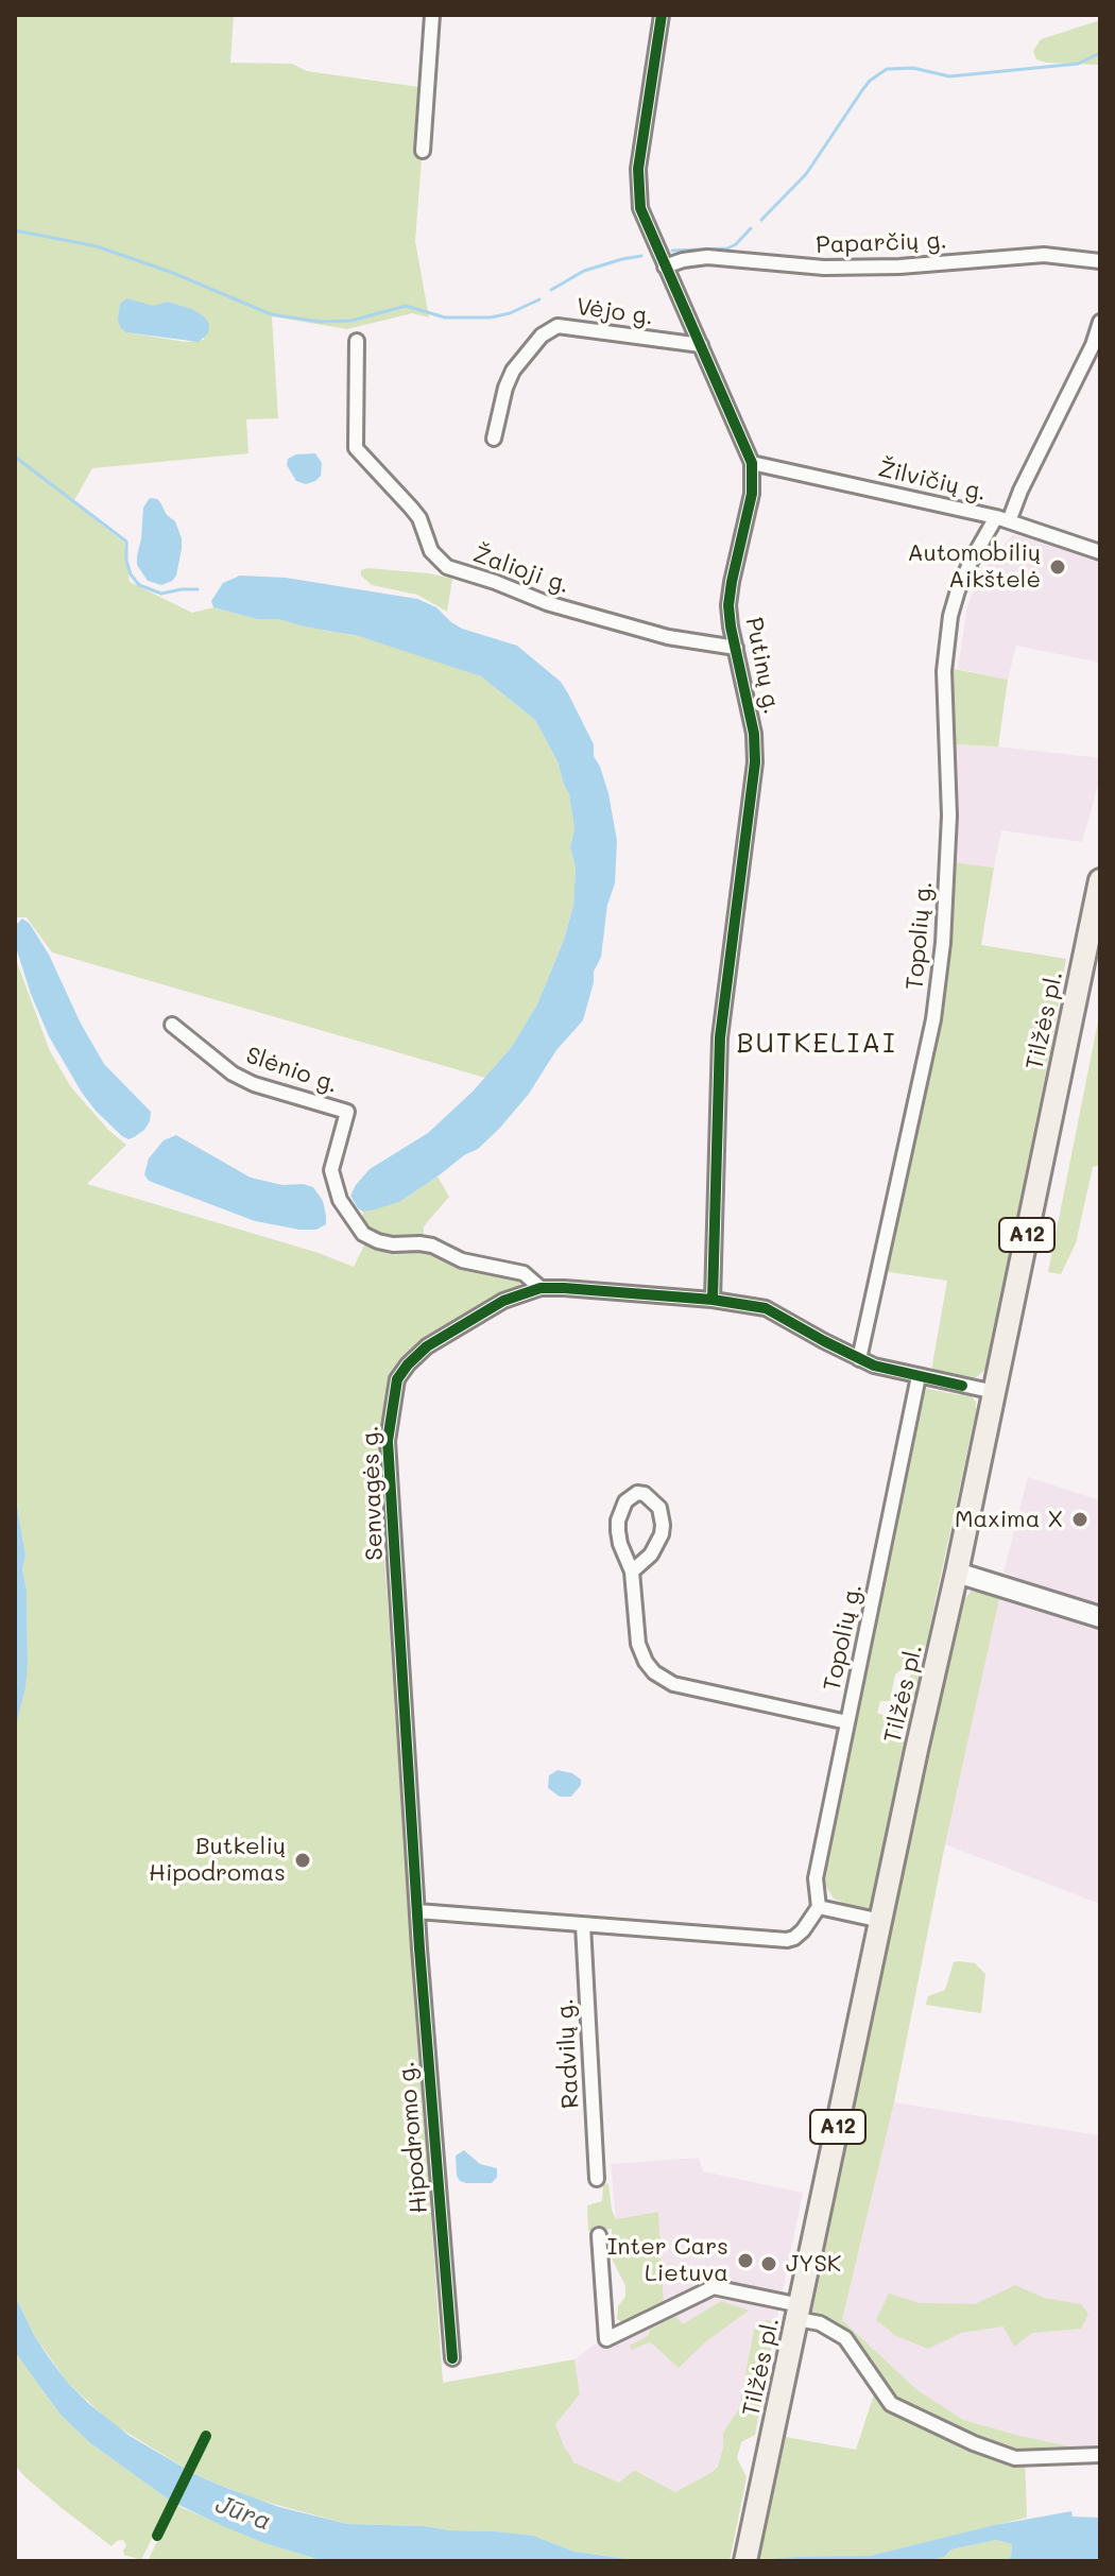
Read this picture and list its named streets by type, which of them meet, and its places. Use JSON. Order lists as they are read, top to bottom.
{
  "streets": {
    "highway": ["Tilžės pl.", "A12"],
    "street": [
      "Paparčių g.",
      "Vėjo g.",
      "Žilvičių g.",
      "Žalioji g.",
      "Putinų g.",
      "Topolių g.",
      "Slėnio g.",
      "Senvagės g.",
      "Radvilų g.",
      "Hipodromo g."
    ]
  },
  "crossings": [
    ["Paparčių g.", "Putinų g."],
    ["Vėjo g.", "Putinų g."],
    ["Žilvičių g.", "Putinų g."],
    ["Žilvičių g.", "Topolių g."],
    ["Žalioji g.", "Putinų g."],
    ["Putinų g.", "Senvagės g."],
    ["Topolių g.", "Senvagės g."],
    ["Tilžės pl.", "Senvagės g."],
    ["Slėnio g.", "Senvagės g."],
    ["Senvagės g.", "Hipodromo g."]
  ],
  "districts": ["BUTKELIAI"],
  "water": ["Jūra"],
  "places": [
    "Automobilių Aikštelė",
    "Maxima X",
    "Butkelių Hipodromas",
    "Inter Cars Lietuva",
    "JYSK"
  ]
}
